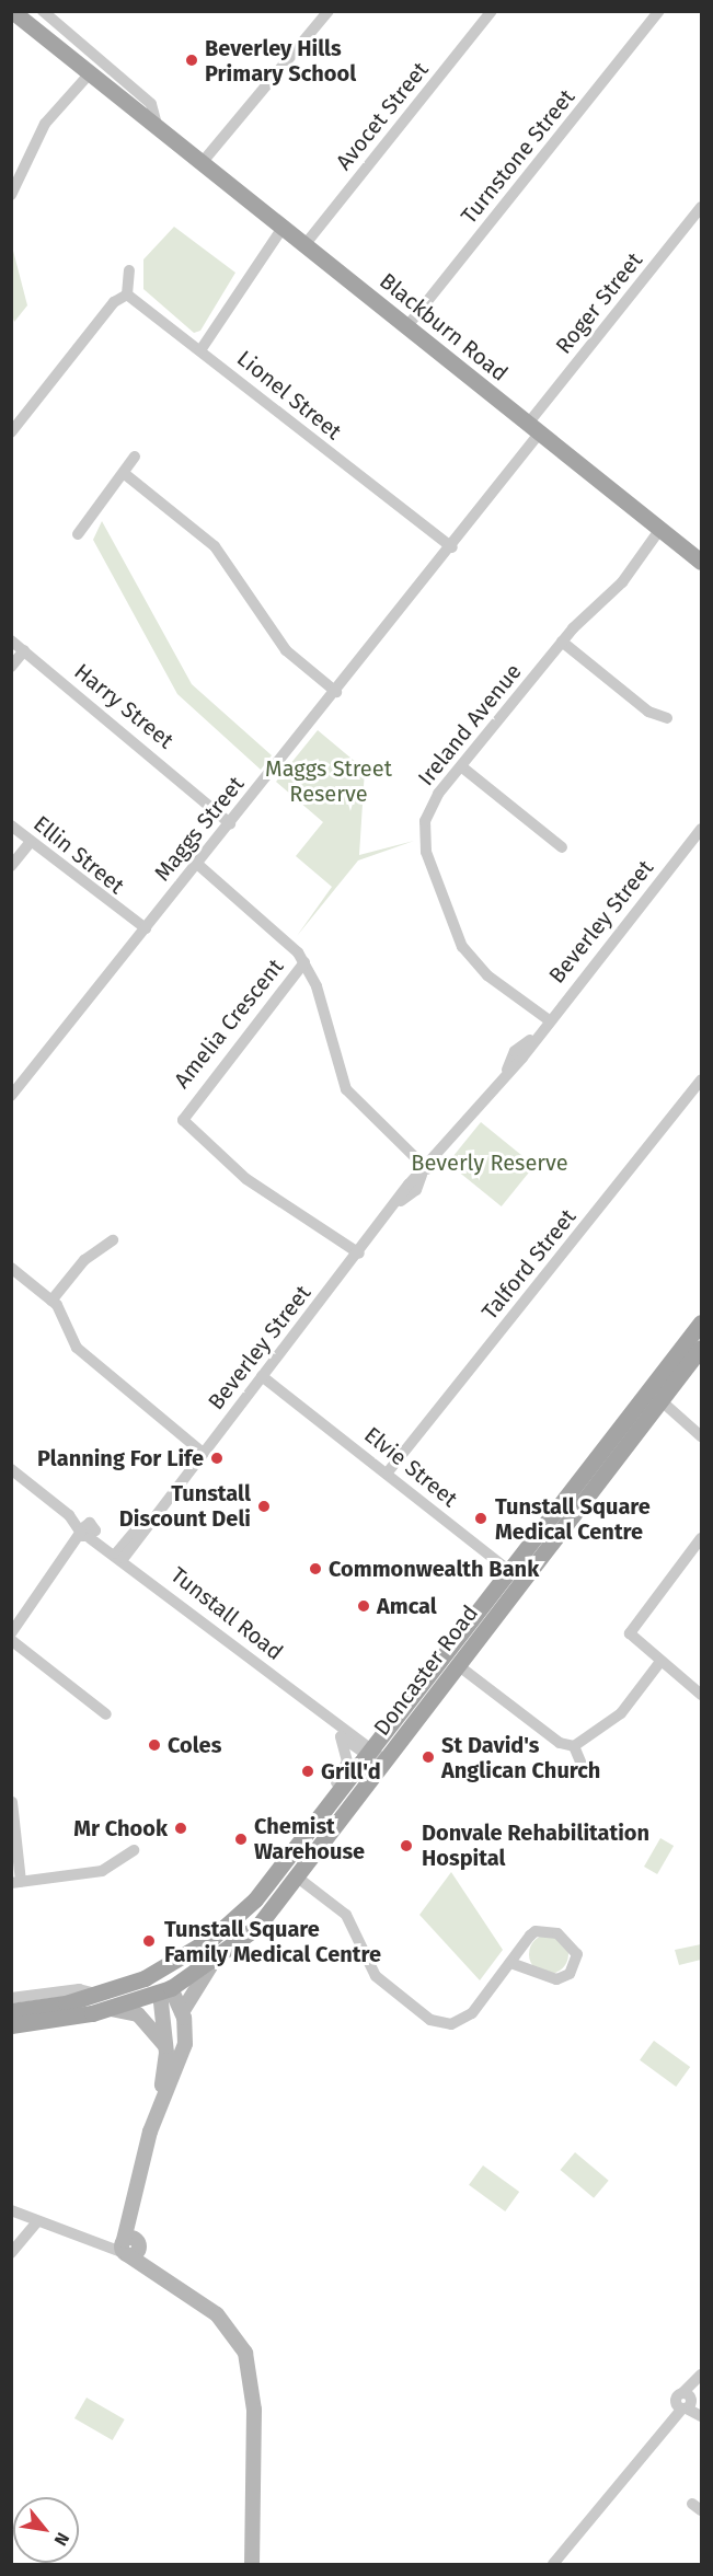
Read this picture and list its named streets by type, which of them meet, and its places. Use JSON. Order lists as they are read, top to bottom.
{
  "streets": {
    "main road": ["Blackburn Road", "Doncaster Road"],
    "street": [
      "Avocet Street",
      "Turnstone Street",
      "Roger Street",
      "Lionel Street",
      "Harry Street",
      "Ireland Avenue",
      "Maggs Street",
      "Ellin Street",
      "Beverley Street",
      "Amelia Crescent",
      "Talford Street",
      "Elvie Street",
      "Tunstall Road"
    ]
  },
  "crossings": [
    ["Avocet Street", "Blackburn Road"],
    ["Turnstone Street", "Blackburn Road"],
    ["Roger Street", "Blackburn Road"],
    ["Roger Street", "Maggs Street"],
    ["Blackburn Road", "Ireland Avenue"],
    ["Blackburn Road", "Maggs Street"],
    ["Lionel Street", "Maggs Street"],
    ["Harry Street", "Maggs Street"],
    ["Ireland Avenue", "Beverley Street"],
    ["Maggs Street", "Ellin Street"],
    ["Beverley Street", "Amelia Crescent"],
    ["Beverley Street", "Elvie Street"],
    ["Beverley Street", "Tunstall Road"],
    ["Talford Street", "Elvie Street"],
    ["Elvie Street", "Doncaster Road"],
    ["Tunstall Road", "Doncaster Road"]
  ],
  "parks": ["Maggs Street Reserve", "Beverly Reserve"],
  "places": [
    "Beverley Hills Primary School",
    "Planning For Life",
    "Tunstall Discount Deli",
    "Tunstall Square Medical Centre",
    "Commonwealth Bank",
    "Amcal",
    "Coles",
    "St David's Anglican Church",
    "Grill'd",
    "Mr Chook",
    "Chemist Warehouse",
    "Donvale Rehabilitation Hospital",
    "Tunstall Square Family Medical Centre"
  ],
  "north": "bottom right"
}
